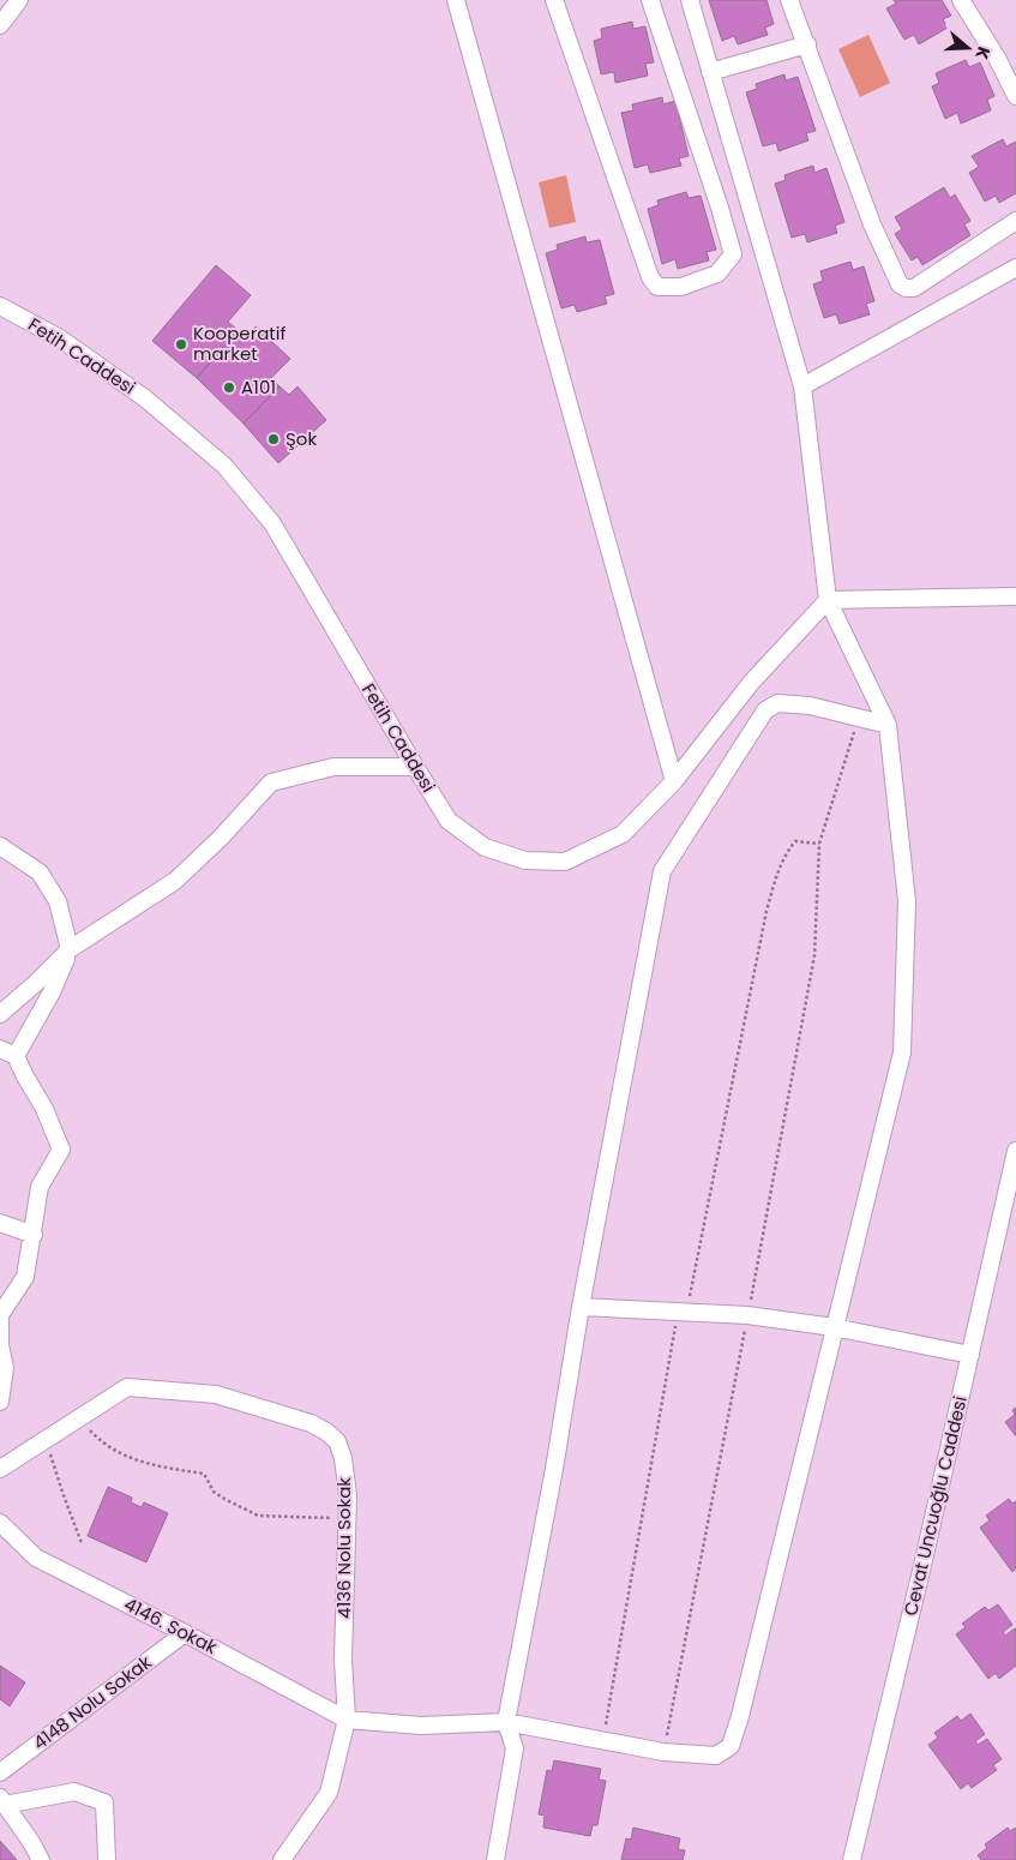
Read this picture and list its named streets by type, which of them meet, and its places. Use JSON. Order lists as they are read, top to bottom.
{
  "streets": {
    "street": [
      "Fetih Caddesi",
      "Cevat Uncuoğlu Caddesi",
      "4136 Nolu Sokak",
      "4146. Sokak",
      "4148 Nolu Sokak"
    ]
  },
  "crossings": [
    ["4136 Nolu Sokak", "4146. Sokak"],
    ["4146. Sokak", "4148 Nolu Sokak"]
  ],
  "places": ["Kooperatif market", "A101", "Şok"],
  "north": "right"
}
